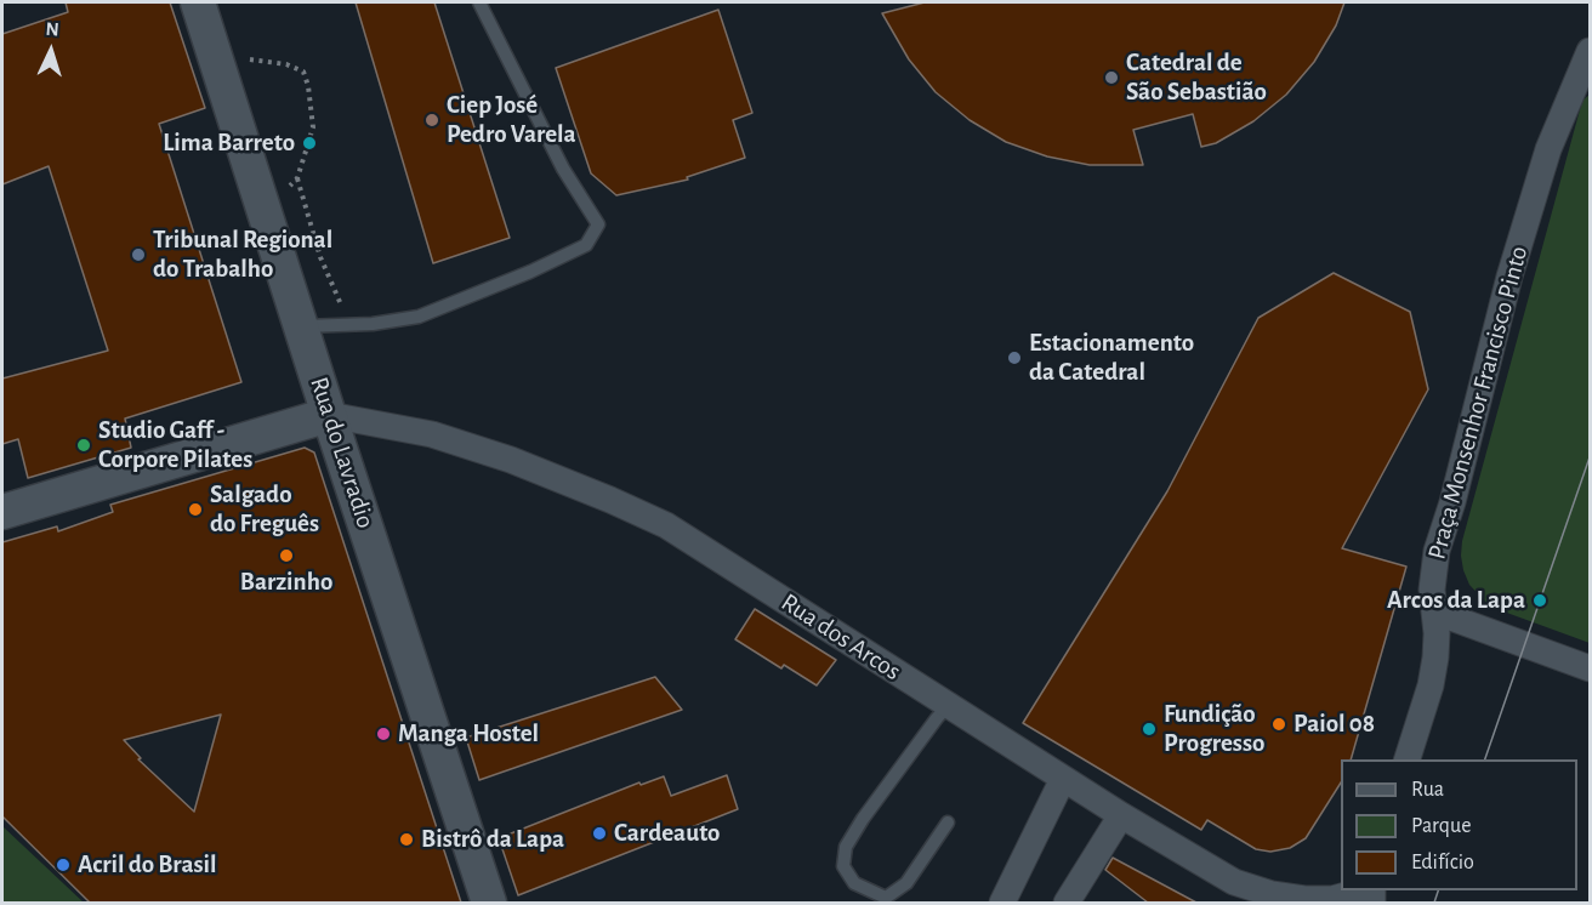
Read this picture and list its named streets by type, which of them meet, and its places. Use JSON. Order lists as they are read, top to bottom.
{
  "streets": {
    "street": ["Praça Monsenhor Francisco Pinto", "Rua do Lavradio", "Rua dos Arcos"]
  },
  "crossings": [
    ["Rua do Lavradio", "Rua dos Arcos"]
  ],
  "places": [
    "Catedral de São Sebastião",
    "Ciep José Pedro Varela",
    "Lima Barreto",
    "Tribunal Regional do Trabalho",
    "Estacionamento da Catedral",
    "Studio Gaff - Corpore Pilates",
    "Salgado do Freguês",
    "Barzinho",
    "Arcos da Lapa",
    "Paiol 08",
    "Fundição Progresso",
    "Manga Hostel",
    "Cardeauto",
    "Bistrô da Lapa",
    "Acril do Brasil"
  ],
  "legend": ["Rua", "Parque", "Edifício"],
  "north": "top"
}
